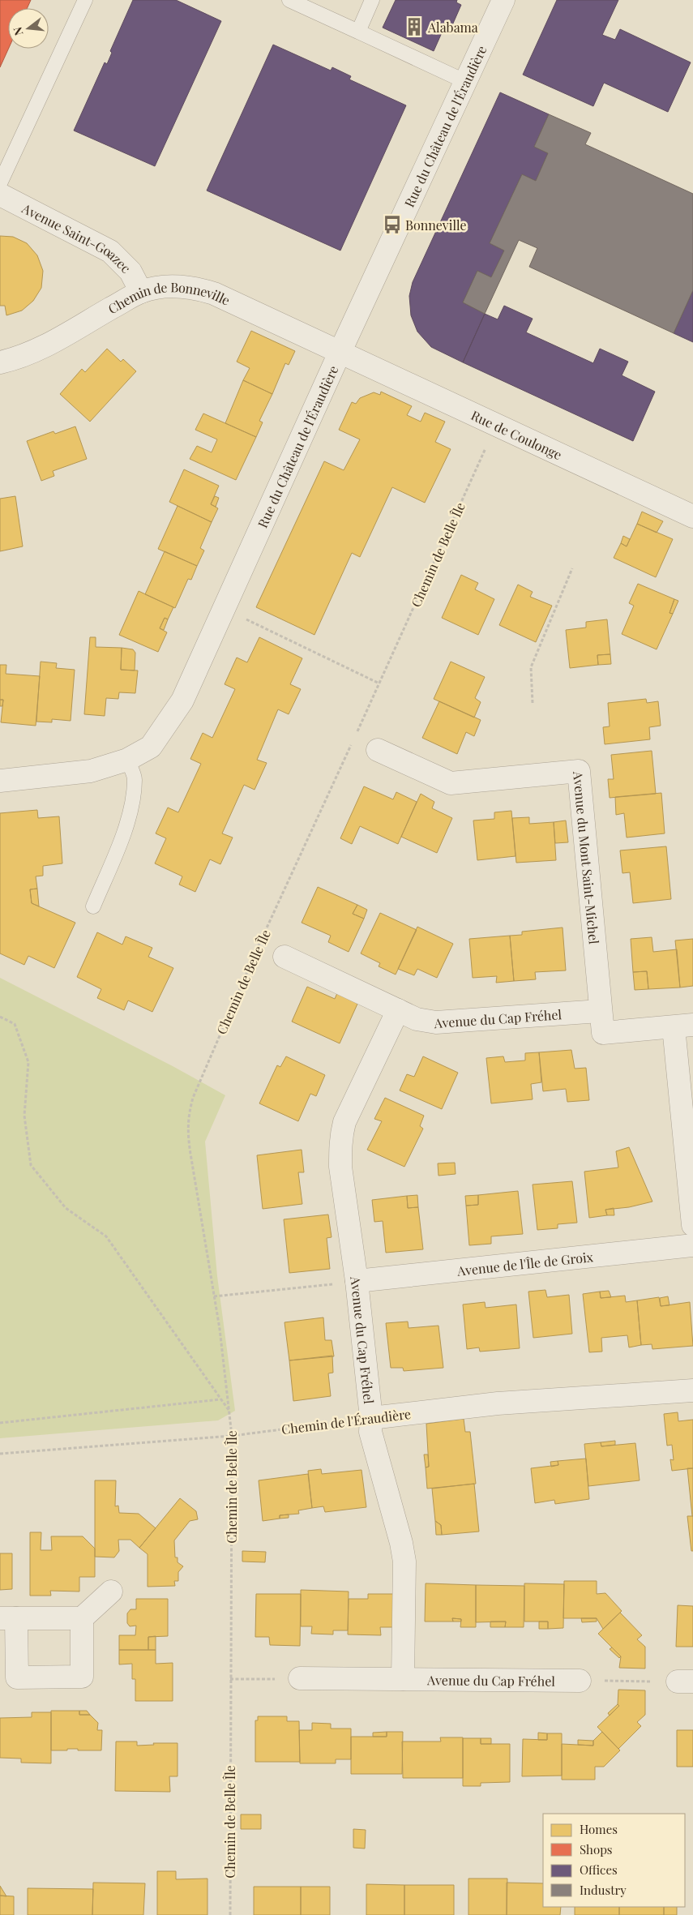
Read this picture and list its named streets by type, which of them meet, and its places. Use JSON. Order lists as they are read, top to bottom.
{
  "streets": {
    "street": [
      "Rue du Château de l'Éraudière",
      "Avenue Saint-Goazec",
      "Chemin de Bonneville",
      "Rue de Coulonge",
      "Avenue du Mont Saint-Michel",
      "Avenue du Cap Fréhel",
      "Avenue de l'Île de Groix",
      "Chemin de l'Éraudière"
    ],
    "path": ["Chemin de Belle Île"]
  },
  "crossings": [
    ["Rue du Château de l'Éraudière", "Chemin de Bonneville"],
    ["Rue du Château de l'Éraudière", "Rue de Coulonge"],
    ["Avenue Saint-Goazec", "Chemin de Bonneville"],
    ["Chemin de Bonneville", "Rue de Coulonge"],
    ["Rue de Coulonge", "Chemin de Belle Île"],
    ["Chemin de Belle Île", "Chemin de l'Éraudière"],
    ["Avenue du Mont Saint-Michel", "Avenue du Cap Fréhel"],
    ["Avenue du Cap Fréhel", "Avenue de l'Île de Groix"],
    ["Avenue du Cap Fréhel", "Chemin de l'Éraudière"]
  ],
  "places": {
    "building": ["Alabama"],
    "bus stop": ["Bonneville"]
  },
  "legend": [
    "Homes",
    "Shops",
    "Offices",
    "Industry"
  ],
  "north": "left"
}
